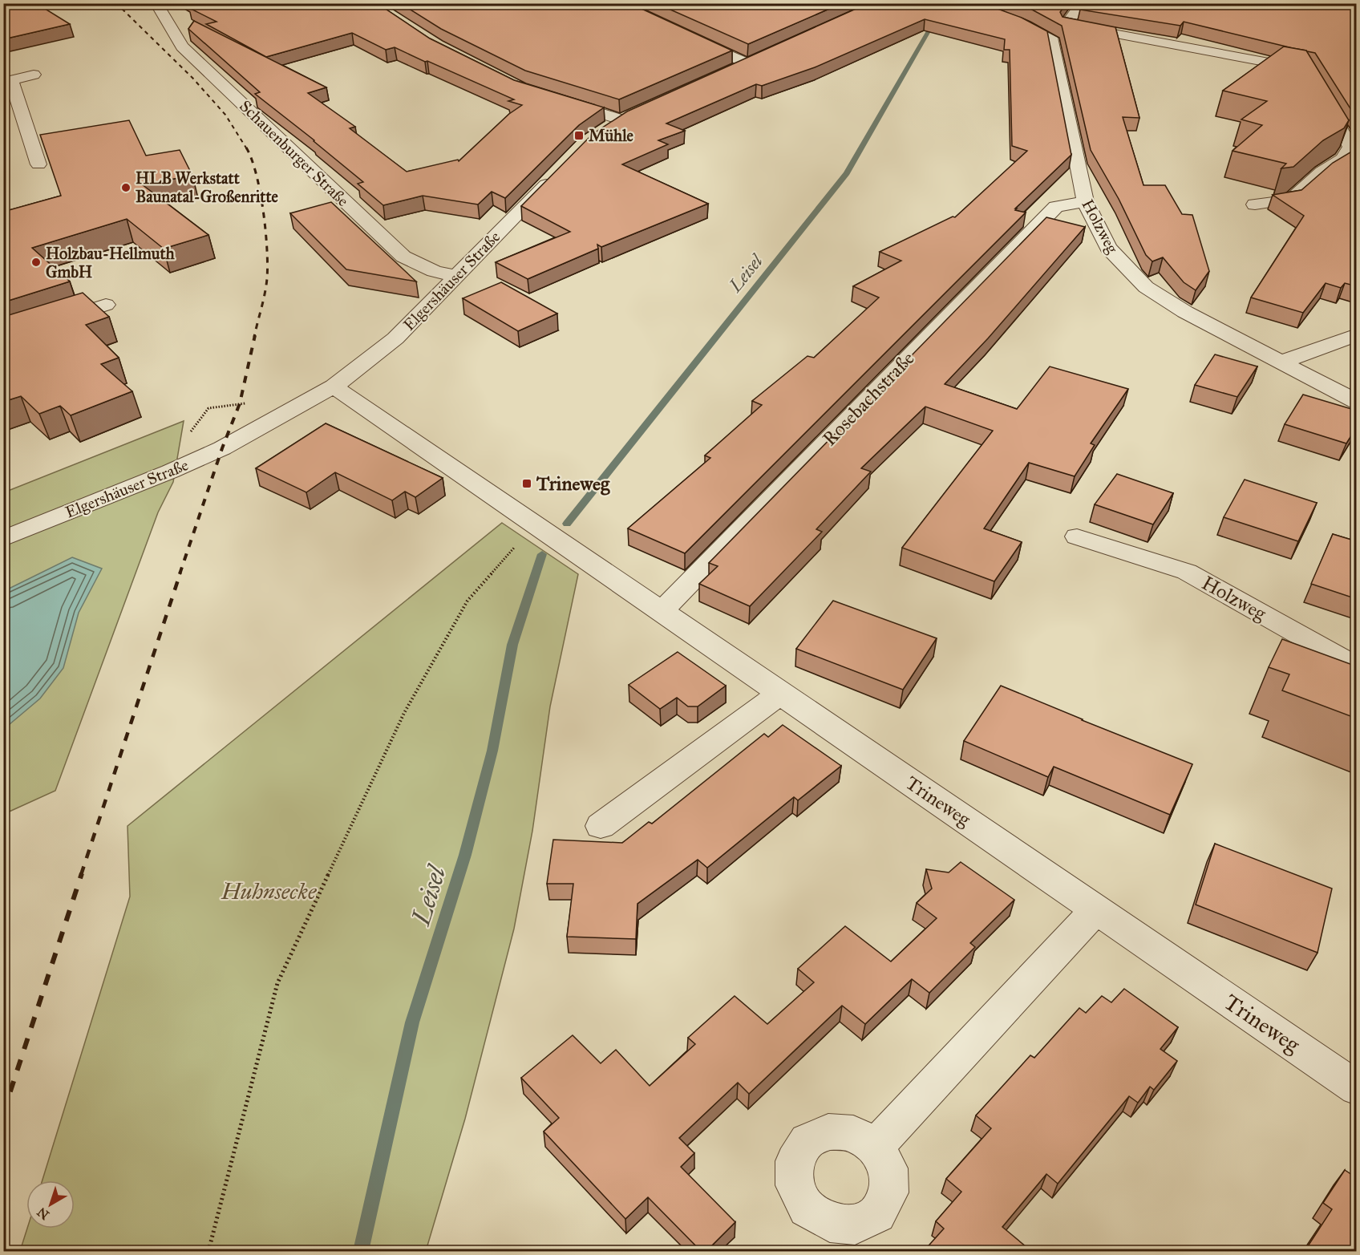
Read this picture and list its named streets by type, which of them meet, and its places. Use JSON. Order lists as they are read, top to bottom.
{
  "streets": {
    "street": [
      "Schauenburger Straße",
      "Holzweg",
      "Elgershäuser Straße",
      "Rosebachstraße",
      "Trineweg"
    ]
  },
  "crossings": [
    ["Schauenburger Straße", "Elgershäuser Straße"],
    ["Holzweg", "Rosebachstraße"],
    ["Elgershäuser Straße", "Trineweg"],
    ["Rosebachstraße", "Trineweg"]
  ],
  "water": ["Leisel"],
  "parks": ["Huhnsecke"],
  "places": {
    "transit": ["Mühle", "Trineweg"],
    "other": ["HLB Werkstatt Baunatal-Großenritte", "Holzbau-Hellmuth GmbH"]
  },
  "north": "bottom left"
}
